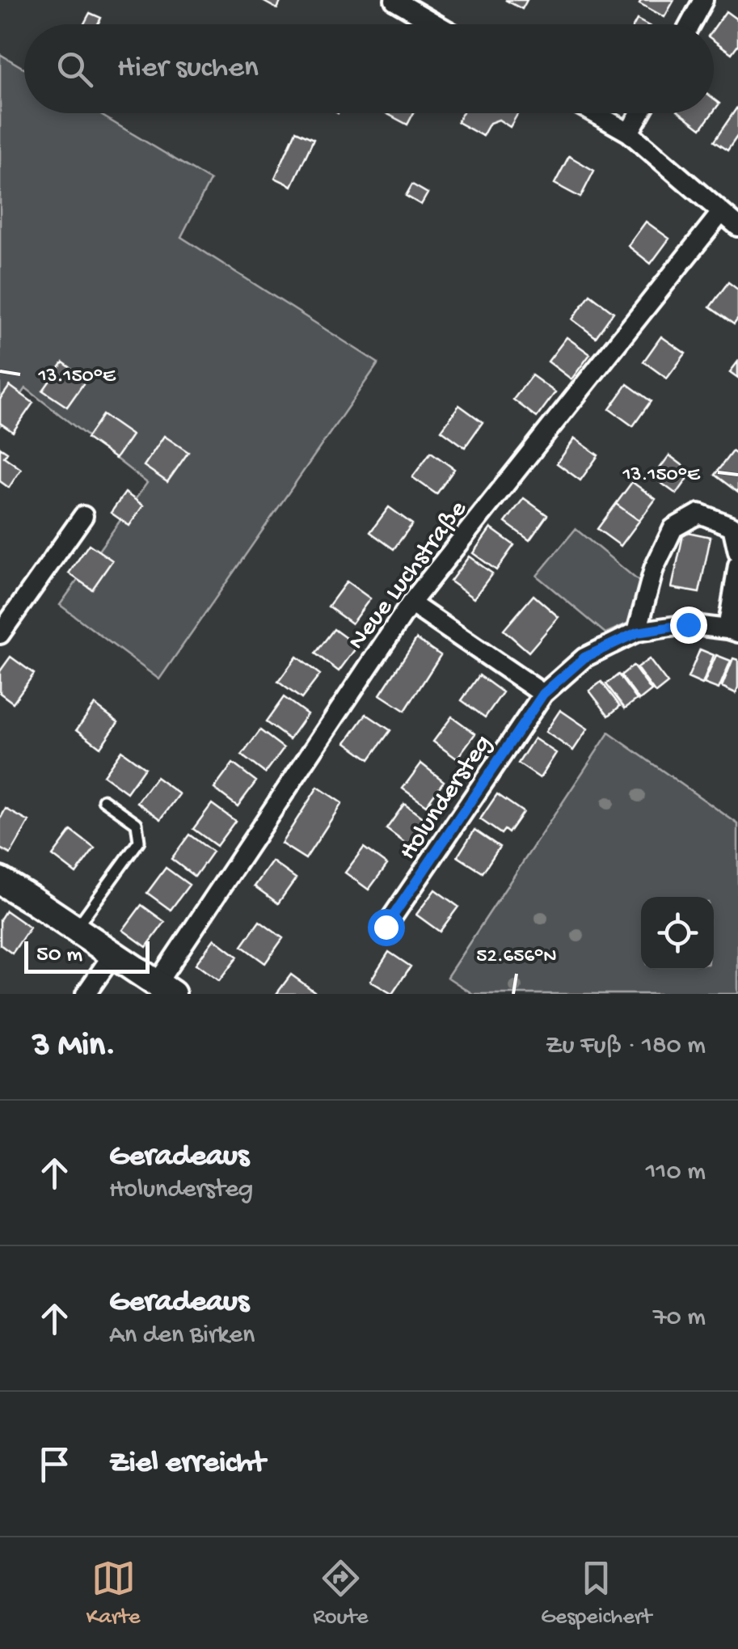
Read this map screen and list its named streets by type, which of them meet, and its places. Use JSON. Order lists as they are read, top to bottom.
{
  "streets": {
    "street": ["Neue Luchstraße", "Holundersteg"]
  },
  "scale_bar": "50 m",
  "page": {
    "search": "Hier suchen",
    "scale": "50 m",
    "heading": ["3 Min.", "Zu Fuß · 180 m"],
    "list": [
      ["Geradeaus", "Holundersteg", "110 m"],
      ["Geradeaus", "An den Birken", "70 m"],
      "Ziel erreicht"
    ],
    "nav": ["Karte", "Route", "Gespeichert"]
  },
  "coordinates": ["13.150°E", "52.656°N"]
}
